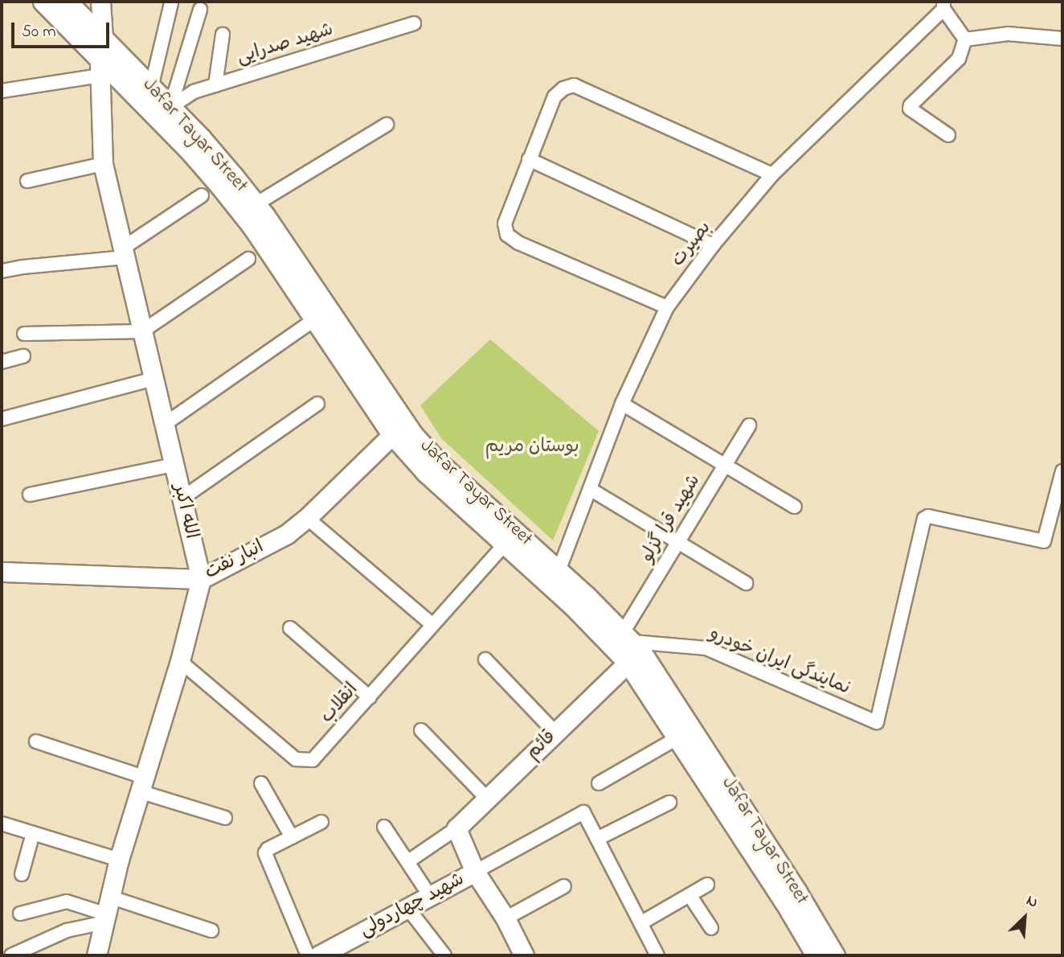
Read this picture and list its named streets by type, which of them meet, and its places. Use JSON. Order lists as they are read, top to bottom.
{
  "streets": {
    "main road": [
      "Jafar Tayar Street",
      "الله اکبر",
      "انبار نفت",
      "قائم",
      "شهید چهاردولی"
    ],
    "street": [
      "شهید صدرایی",
      "بصیرت",
      "شهید قرا گزلو",
      "نمایندگی ایران خودرو",
      "انقلاب"
    ]
  },
  "crossings": [
    ["شهید صدرایی", "Jafar Tayar Street"],
    ["Jafar Tayar Street", "بصیرت"],
    ["Jafar Tayar Street", "الله اکبر"],
    ["Jafar Tayar Street", "شهید قرا گزلو"],
    ["Jafar Tayar Street", "انبار نفت"],
    ["Jafar Tayar Street", "نمایندگی ایران خودرو"],
    ["Jafar Tayar Street", "انقلاب"],
    ["Jafar Tayar Street", "قائم"],
    ["الله اکبر", "انبار نفت"],
    ["الله اکبر", "انقلاب"],
    ["شهید قرا گزلو", "نمایندگی ایران خودرو"]
  ],
  "parks": ["بوستان مریم"],
  "scale_bar": "50 m",
  "north": "top right"
}
